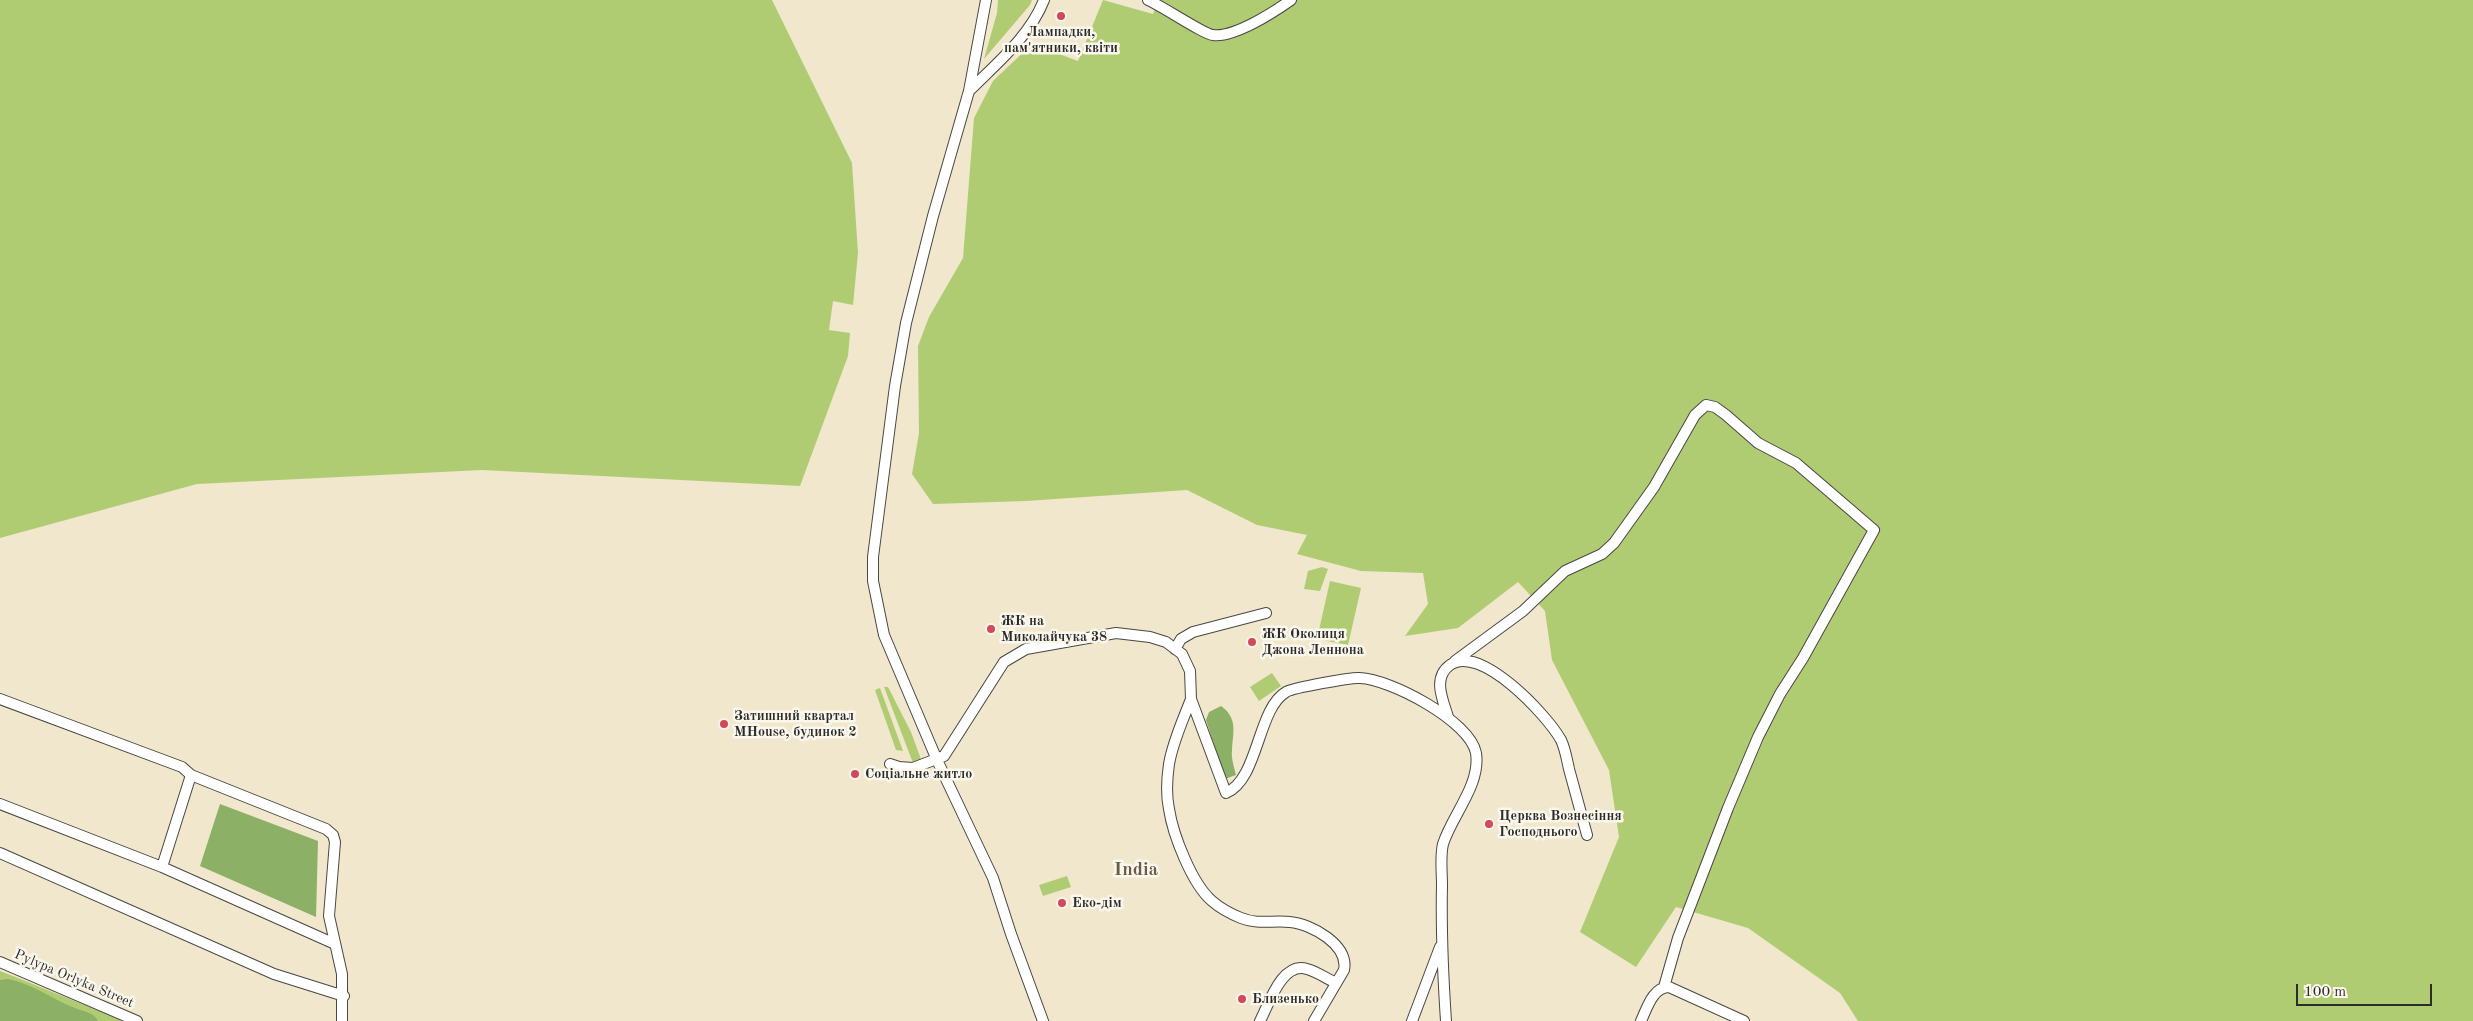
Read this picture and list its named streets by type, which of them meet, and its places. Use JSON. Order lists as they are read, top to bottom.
{
  "streets": {
    "street": ["Pylypa Orlyka Street"]
  },
  "districts": ["India"],
  "places": [
    "Лампадки, пам'ятники, квіти",
    "ЖК на Миколайчука 38",
    "ЖК Околиця Джона Леннона",
    "Затишний квартал MHouse, будинок 2",
    "Соціальне житло",
    "Церква Вознесіння Господнього",
    "Еко-дім",
    "Близенько"
  ],
  "scale_bar": "100 m"
}
